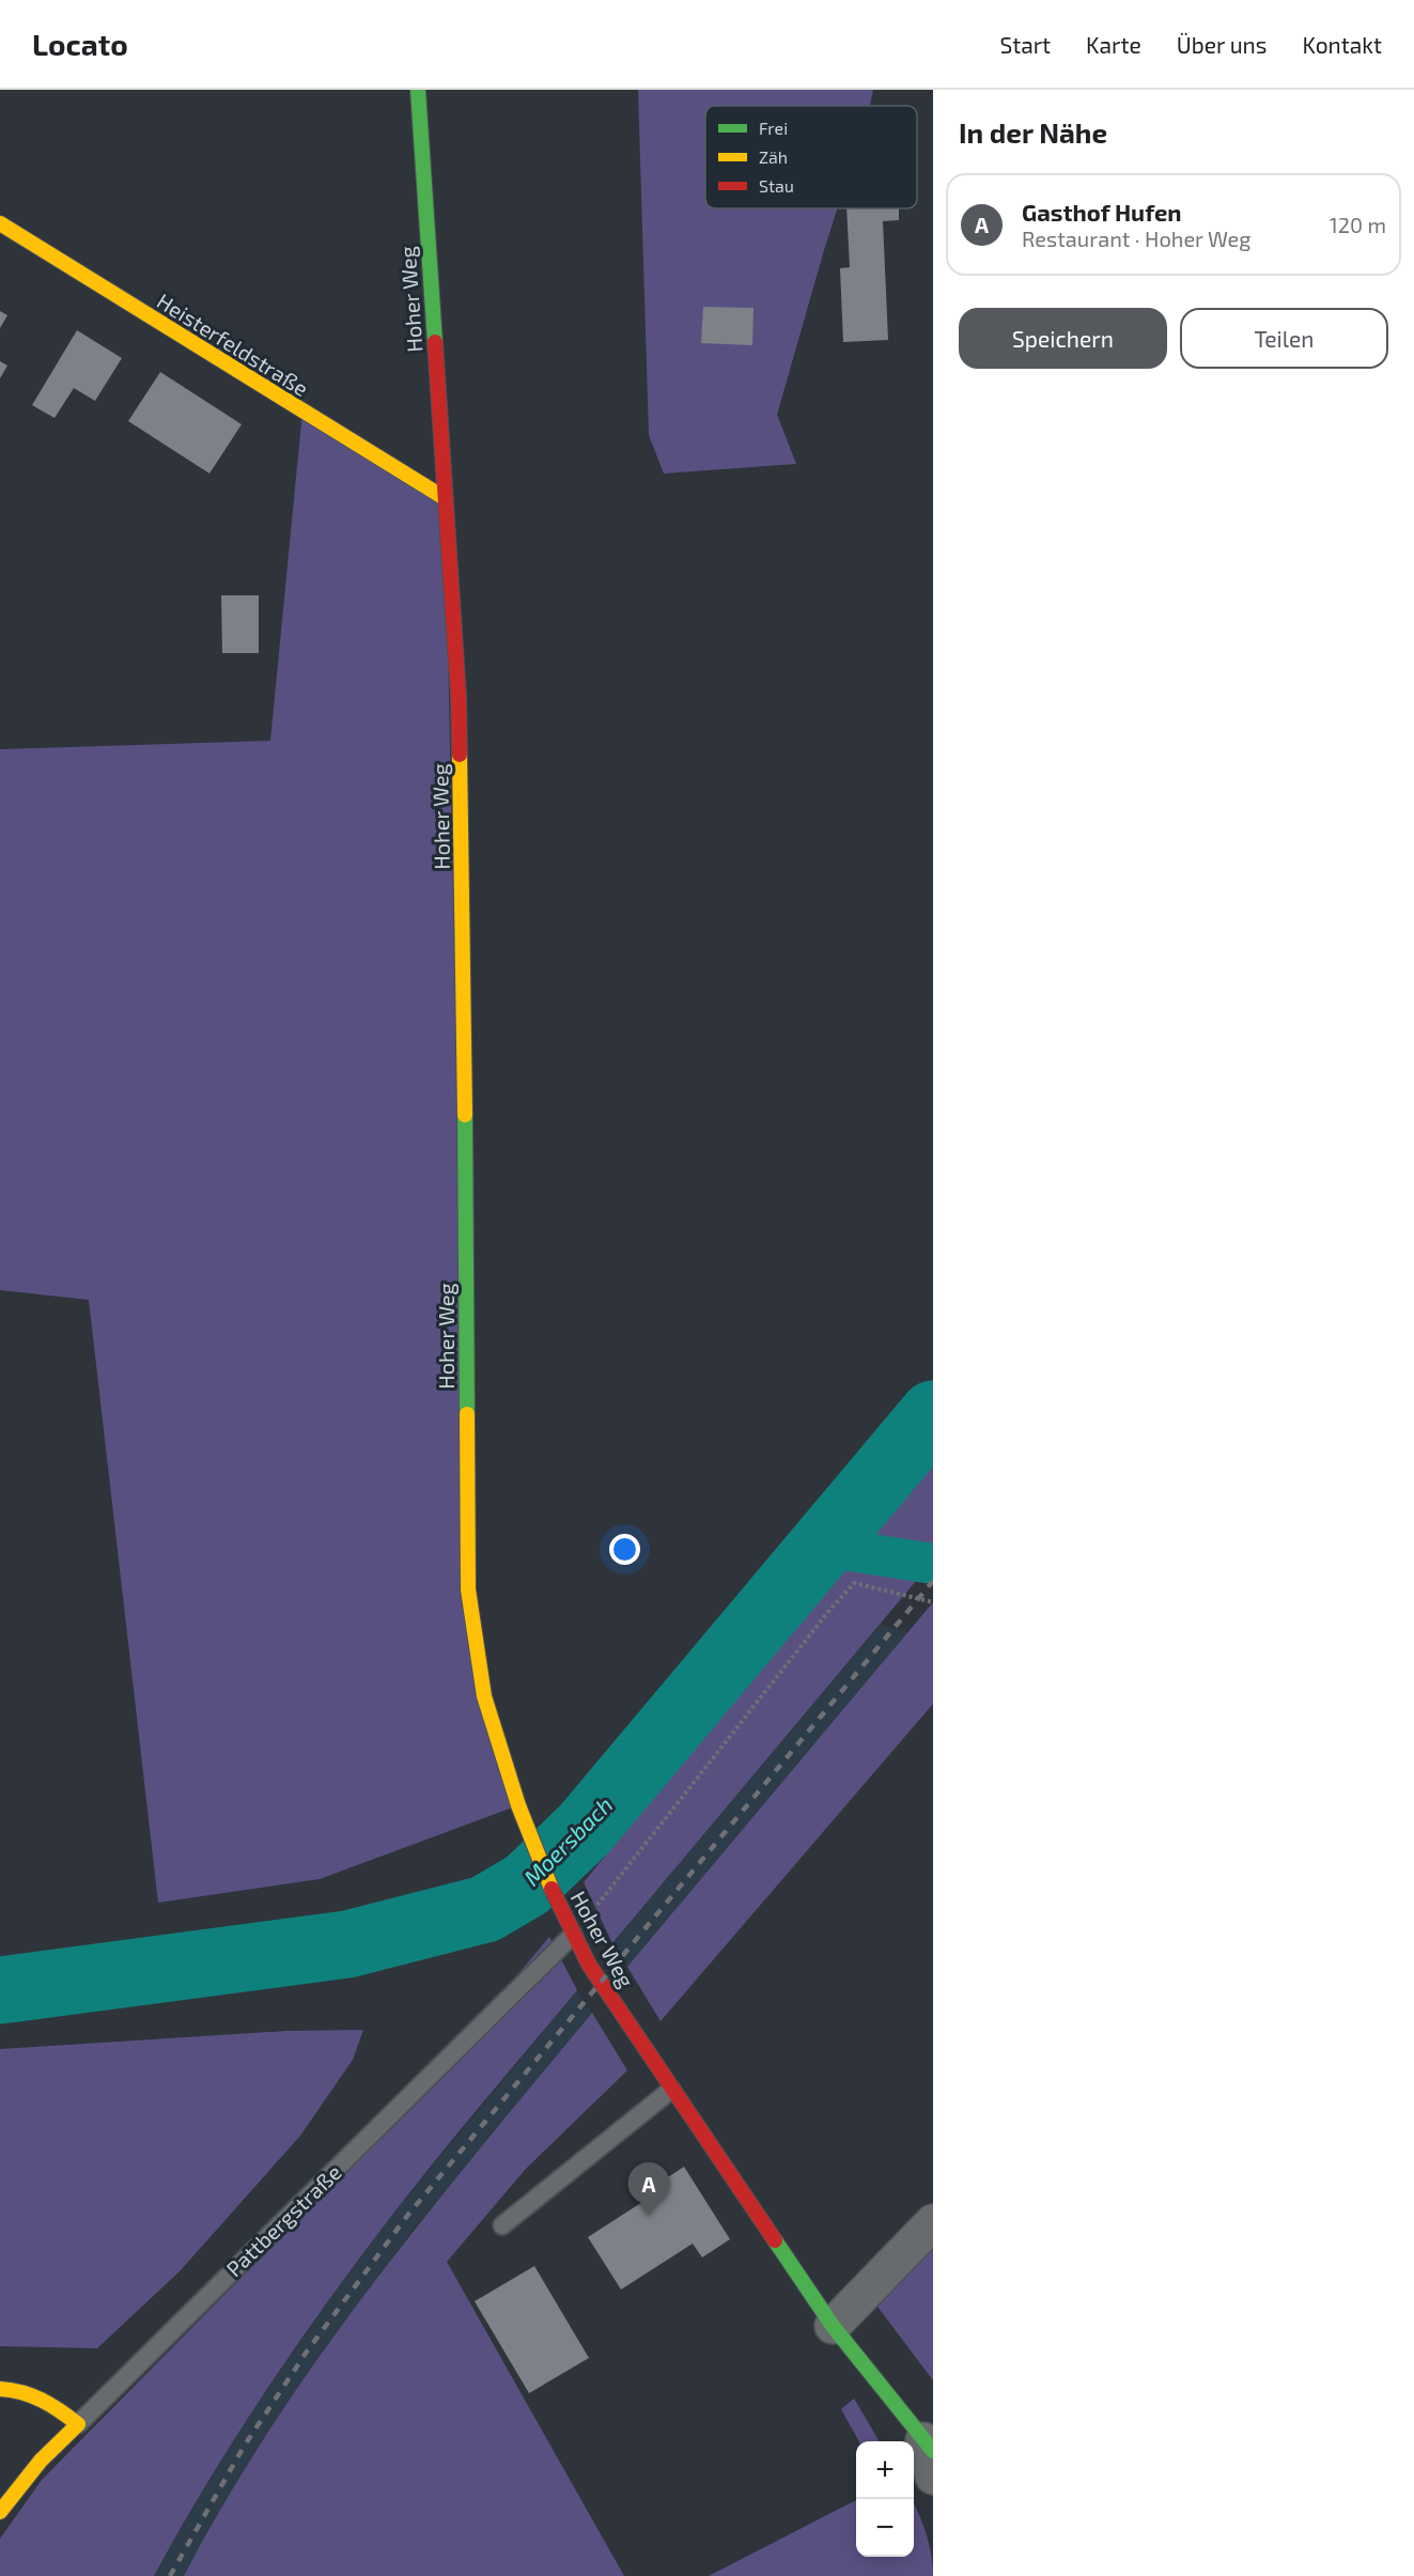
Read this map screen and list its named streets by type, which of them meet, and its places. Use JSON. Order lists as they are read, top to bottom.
{
  "streets": {
    "main road": ["Hoher Weg", "Heisterfeldstraße", "Pattbergstraße"]
  },
  "crossings": [
    ["Hoher Weg", "Heisterfeldstraße"],
    ["Hoher Weg", "Pattbergstraße"]
  ],
  "water": ["Moersbach"],
  "legend": ["Frei", "Zäh", "Stau"],
  "page": {
    "header": "Locato",
    "nav": [
      "Start",
      "Karte",
      "Über uns",
      "Kontakt"
    ],
    "heading": "In der Nähe",
    "list": [
      {
        "mark": "A",
        "name": "Gasthof Hufen",
        "note": "Restaurant · Hoher Weg",
        "value": "120 m"
      }
    ],
    "buttons": ["Speichern", "Teilen"],
    "pins": "A",
    "map_buttons": ["+", "−"]
  }
}
